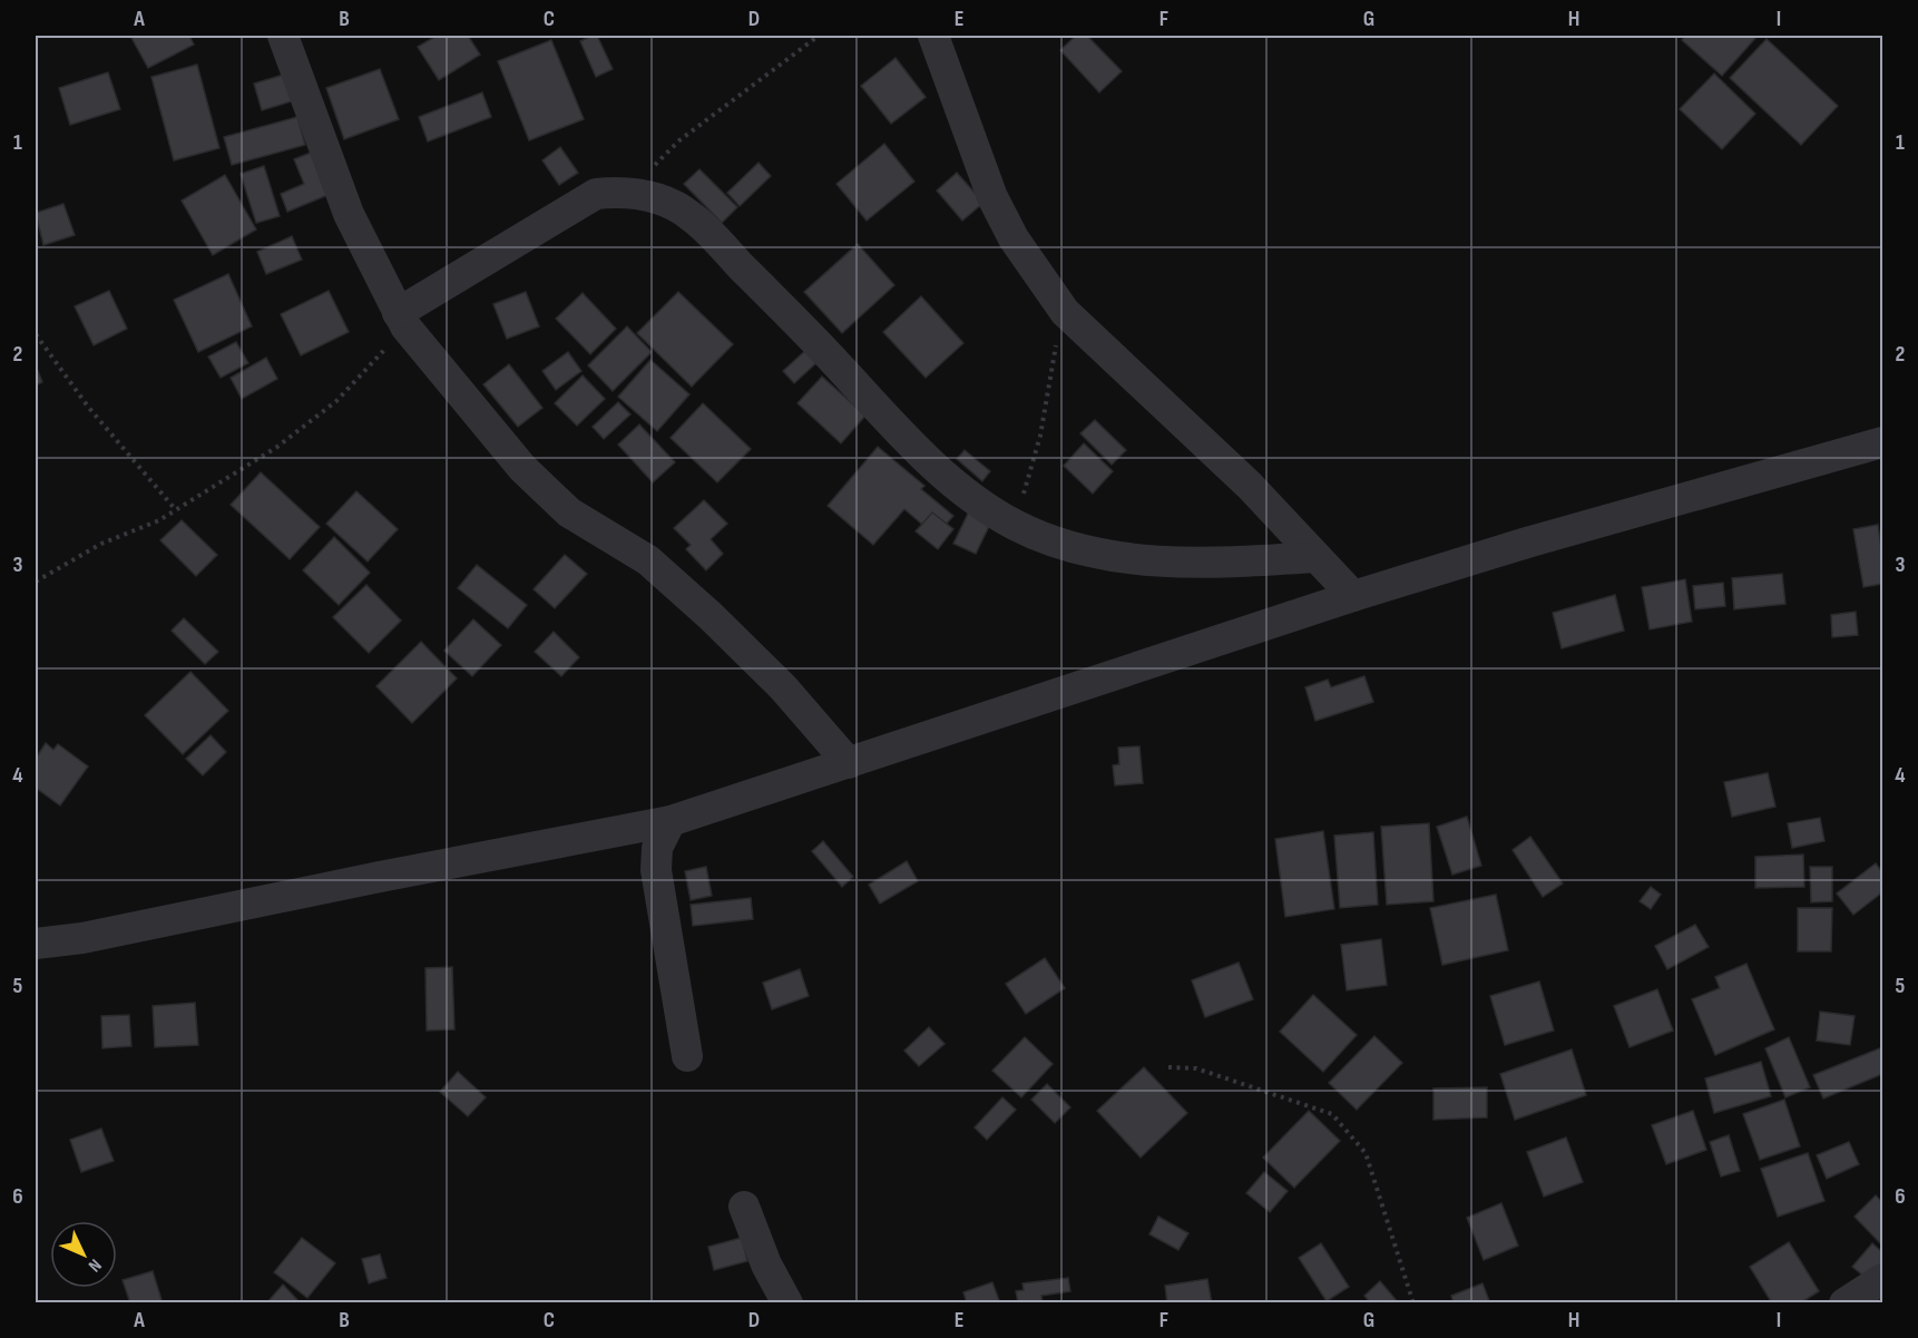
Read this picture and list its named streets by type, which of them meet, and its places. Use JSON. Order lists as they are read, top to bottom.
{
  "north": "bottom right",
  "grid": {
    "columns": [
      "A",
      "B",
      "C",
      "D",
      "E",
      "F",
      "G",
      "H",
      "I"
    ],
    "rows": [
      "1",
      "2",
      "3",
      "4",
      "5",
      "6"
    ]
  }
}
